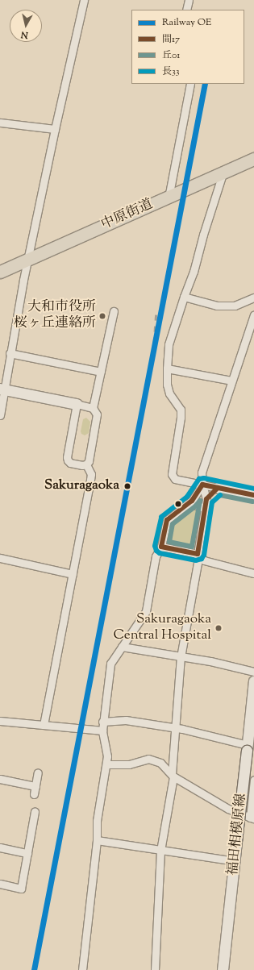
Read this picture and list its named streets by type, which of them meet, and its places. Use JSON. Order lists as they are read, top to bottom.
{
  "streets": {
    "main road": ["中原街道"],
    "street": ["福田相模原線"]
  },
  "places": ["大和市役所 桜ヶ丘連絡所", "Sakuragaoka", "Sakuragaoka Central Hospital"],
  "lines": [
    "rail line OE",
    "transit line 長33",
    "transit line 間17",
    "transit line 丘01"
  ],
  "legend": [
    "Railway OE",
    "間17",
    "丘01",
    "長33"
  ],
  "north": "bottom"
}
